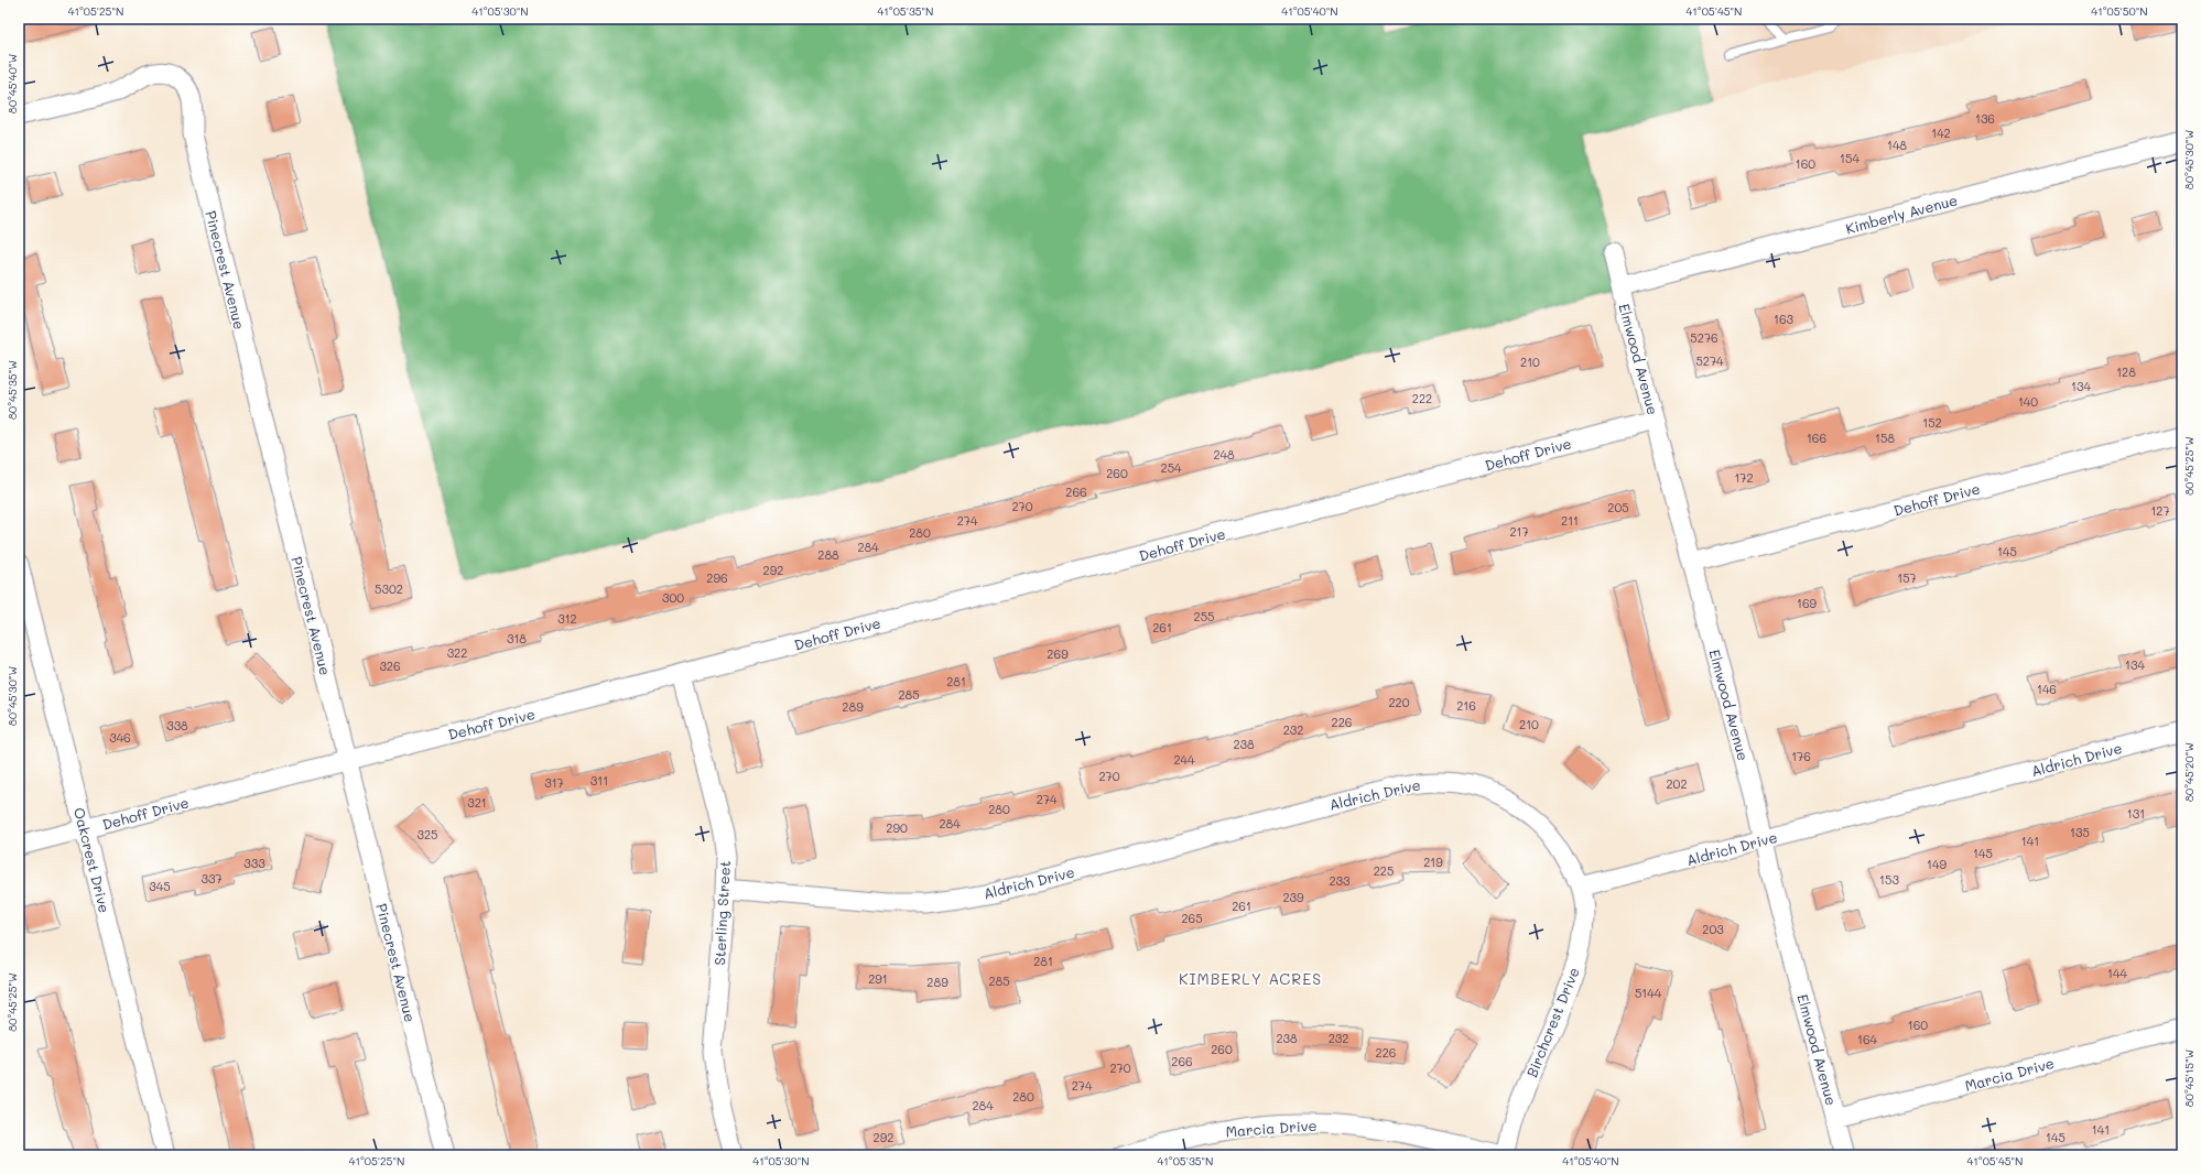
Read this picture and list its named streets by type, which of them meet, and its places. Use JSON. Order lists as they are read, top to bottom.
{
  "streets": {
    "street": [
      "Kimberly Avenue",
      "Pinecrest Avenue",
      "Elmwood Avenue",
      "Dehoff Drive",
      "Aldrich Drive",
      "Oakcrest Drive",
      "Sterling Street",
      "Birchcrest Drive",
      "Marcia Drive"
    ]
  },
  "crossings": [
    ["Kimberly Avenue", "Elmwood Avenue"],
    ["Pinecrest Avenue", "Dehoff Drive"],
    ["Elmwood Avenue", "Dehoff Drive"],
    ["Elmwood Avenue", "Aldrich Drive"],
    ["Elmwood Avenue", "Marcia Drive"],
    ["Dehoff Drive", "Oakcrest Drive"],
    ["Dehoff Drive", "Sterling Street"],
    ["Aldrich Drive", "Sterling Street"],
    ["Aldrich Drive", "Birchcrest Drive"],
    ["Birchcrest Drive", "Marcia Drive"]
  ],
  "districts": ["KIMBERLY ACRES"],
  "house_numbers": [
    "136",
    "142",
    "148",
    "154",
    "160",
    "163",
    "5276",
    "5274",
    "210",
    "128",
    "134",
    "222",
    "140",
    "152",
    "166",
    "158",
    "248",
    "254",
    "260",
    "172",
    "266",
    "270",
    "205",
    "127",
    "274",
    "211",
    "217",
    "280",
    "284",
    "145",
    "288",
    "292",
    "296",
    "157",
    "5302",
    "300",
    "169",
    "255",
    "312",
    "261",
    "318",
    "322",
    "269",
    "134",
    "326",
    "281",
    "146",
    "285",
    "220",
    "216",
    "289",
    "226",
    "210",
    "338",
    "232",
    "346",
    "238",
    "176",
    "244",
    "270",
    "311",
    "317",
    "202",
    "274",
    "321",
    "280",
    "131",
    "284",
    "290",
    "135",
    "325",
    "141",
    "145",
    "219",
    "333",
    "149",
    "225",
    "337",
    "153",
    "233",
    "345",
    "239",
    "261",
    "265",
    "203",
    "281",
    "144",
    "291",
    "285",
    "289",
    "5144",
    "160",
    "238",
    "232",
    "164",
    "260",
    "226",
    "266",
    "270",
    "274",
    "280",
    "284",
    "141",
    "292",
    "145"
  ],
  "coordinates": [
    "41°05'25\"N",
    "41°05'30\"N",
    "41°05'35\"N",
    "41°05'40\"N",
    "41°05'45\"N",
    "41°05'50\"N",
    "80°45'40\"W",
    "80°45'30\"W",
    "80°45'35\"W",
    "80°45'25\"W",
    "80°45'20\"W",
    "80°45'15\"W"
  ]
}
